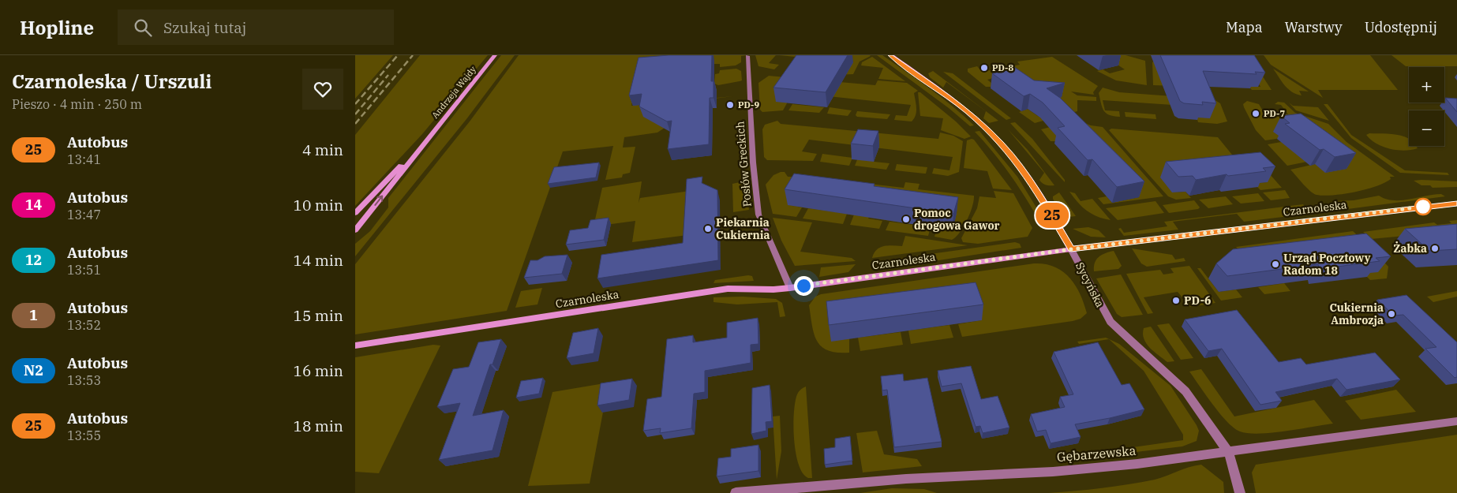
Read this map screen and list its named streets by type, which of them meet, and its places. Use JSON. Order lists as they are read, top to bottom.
{
  "streets": {
    "street": [
      "Andrzeja Wajdy",
      "Posłów Greckich",
      "Czarnoleska",
      "Sycyńska",
      "Gębarzewska"
    ]
  },
  "crossings": [
    ["Posłów Greckich", "Czarnoleska"],
    ["Czarnoleska", "Sycyńska"],
    ["Sycyńska", "Gębarzewska"]
  ],
  "places": [
    "PD-8",
    "PD-9",
    "PD-7",
    "Pomoc drogowa Gawor",
    "Piekarnia Cukiernia",
    "Żabka",
    "Urząd Pocztowy Radom 18",
    "PD-6",
    "Cukiernia Ambrozja"
  ],
  "lines": ["bus line 25"],
  "page": {
    "header": "Hopline",
    "search": "Szukaj tutaj",
    "nav": ["Mapa", "Warstwy", "Udostępnij"],
    "heading": ["Czarnoleska / Urszuli", "Pieszo · 4 min · 250 m"],
    "on_map": "25",
    "map_buttons": ["+", "−"],
    "list": [
      {
        "mark": "25",
        "name": "Autobus",
        "note": "13:41",
        "value": "4 min"
      },
      {
        "mark": "14",
        "name": "Autobus",
        "note": "13:47",
        "value": "10 min"
      },
      {
        "mark": "12",
        "name": "Autobus",
        "note": "13:51",
        "value": "14 min"
      },
      {
        "mark": "1",
        "name": "Autobus",
        "note": "13:52",
        "value": "15 min"
      },
      {
        "mark": "N2",
        "name": "Autobus",
        "note": "13:53",
        "value": "16 min"
      },
      {
        "mark": "25",
        "name": "Autobus",
        "note": "13:55",
        "value": "18 min"
      }
    ]
  }
}
